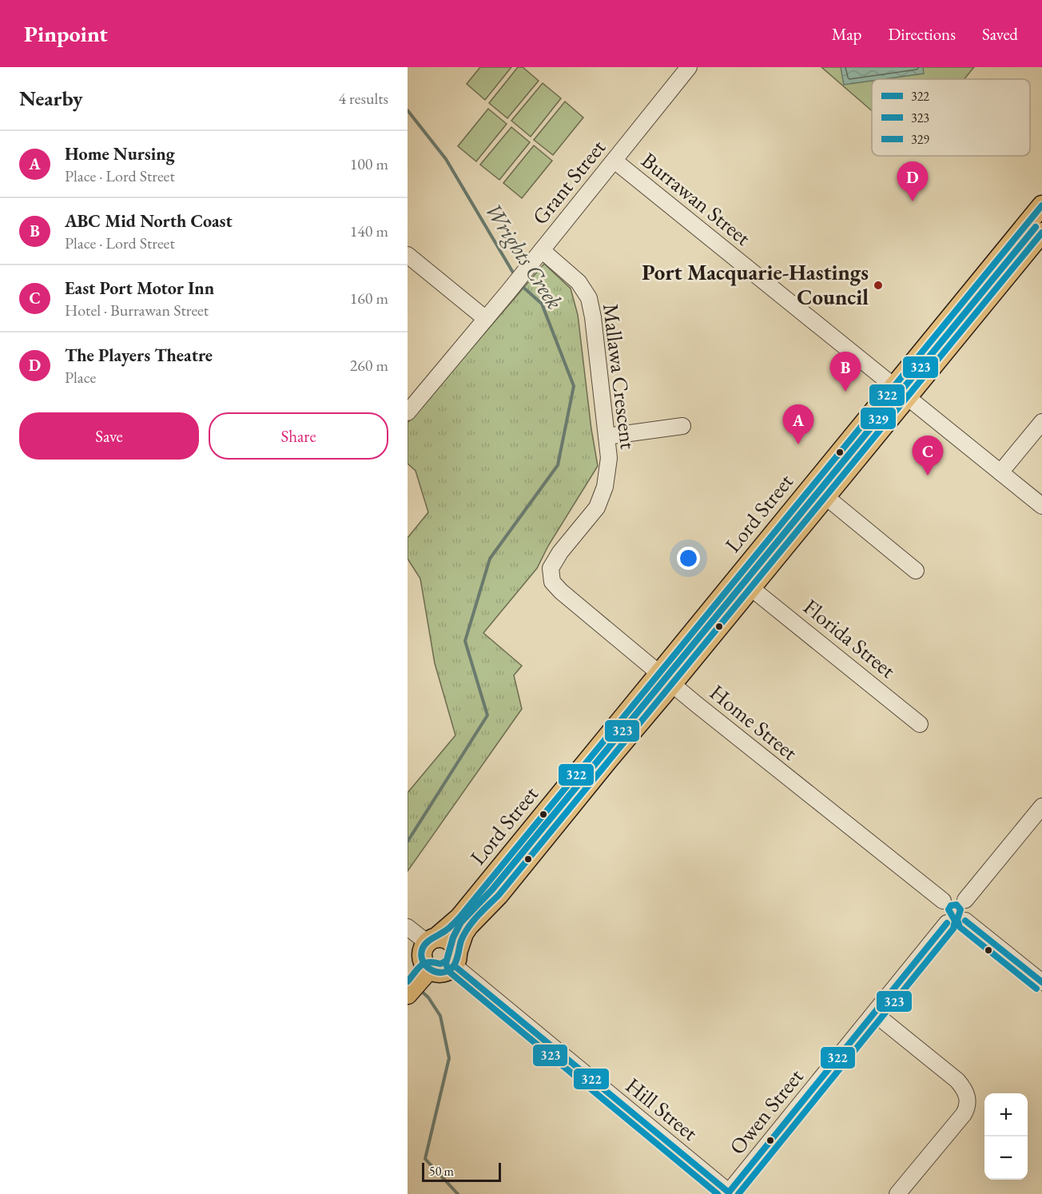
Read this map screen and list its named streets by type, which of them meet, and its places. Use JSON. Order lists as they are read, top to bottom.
{
  "streets": {
    "main road": ["Lord Street"],
    "street": [
      "Grant Street",
      "Burrawan Street",
      "Mallawa Crescent",
      "Florida Street",
      "Home Street",
      "Hill Street",
      "Owen Street"
    ]
  },
  "crossings": [
    ["Grant Street", "Burrawan Street"],
    ["Grant Street", "Mallawa Crescent"],
    ["Burrawan Street", "Lord Street"],
    ["Mallawa Crescent", "Home Street"],
    ["Lord Street", "Florida Street"],
    ["Lord Street", "Home Street"],
    ["Lord Street", "Hill Street"],
    ["Home Street", "Owen Street"],
    ["Hill Street", "Owen Street"]
  ],
  "water": ["Wrights Creek"],
  "places": ["Port Macquarie-Hastings Council"],
  "lines": ["transit line 322", "transit line 323", "transit line 329"],
  "legend": ["322", "323", "329"],
  "scale_bar": "50 m",
  "page": {
    "header": "Pinpoint",
    "nav": ["Map", "Directions", "Saved"],
    "heading": ["Nearby", "4 results"],
    "list": [
      {
        "mark": "A",
        "name": "Home Nursing",
        "note": "Place · Lord Street",
        "value": "100 m"
      },
      {
        "mark": "B",
        "name": "ABC Mid North Coast",
        "note": "Place · Lord Street",
        "value": "140 m"
      },
      {
        "mark": "C",
        "name": "East Port Motor Inn",
        "note": "Hotel · Burrawan Street",
        "value": "160 m"
      },
      {
        "mark": "D",
        "name": "The Players Theatre",
        "note": "Place",
        "value": "260 m"
      }
    ],
    "pins": [
      "D",
      "B",
      "A",
      "C"
    ],
    "buttons": ["Save", "Share"],
    "map_buttons": ["+", "−"],
    "scale": "50 m"
  }
}
